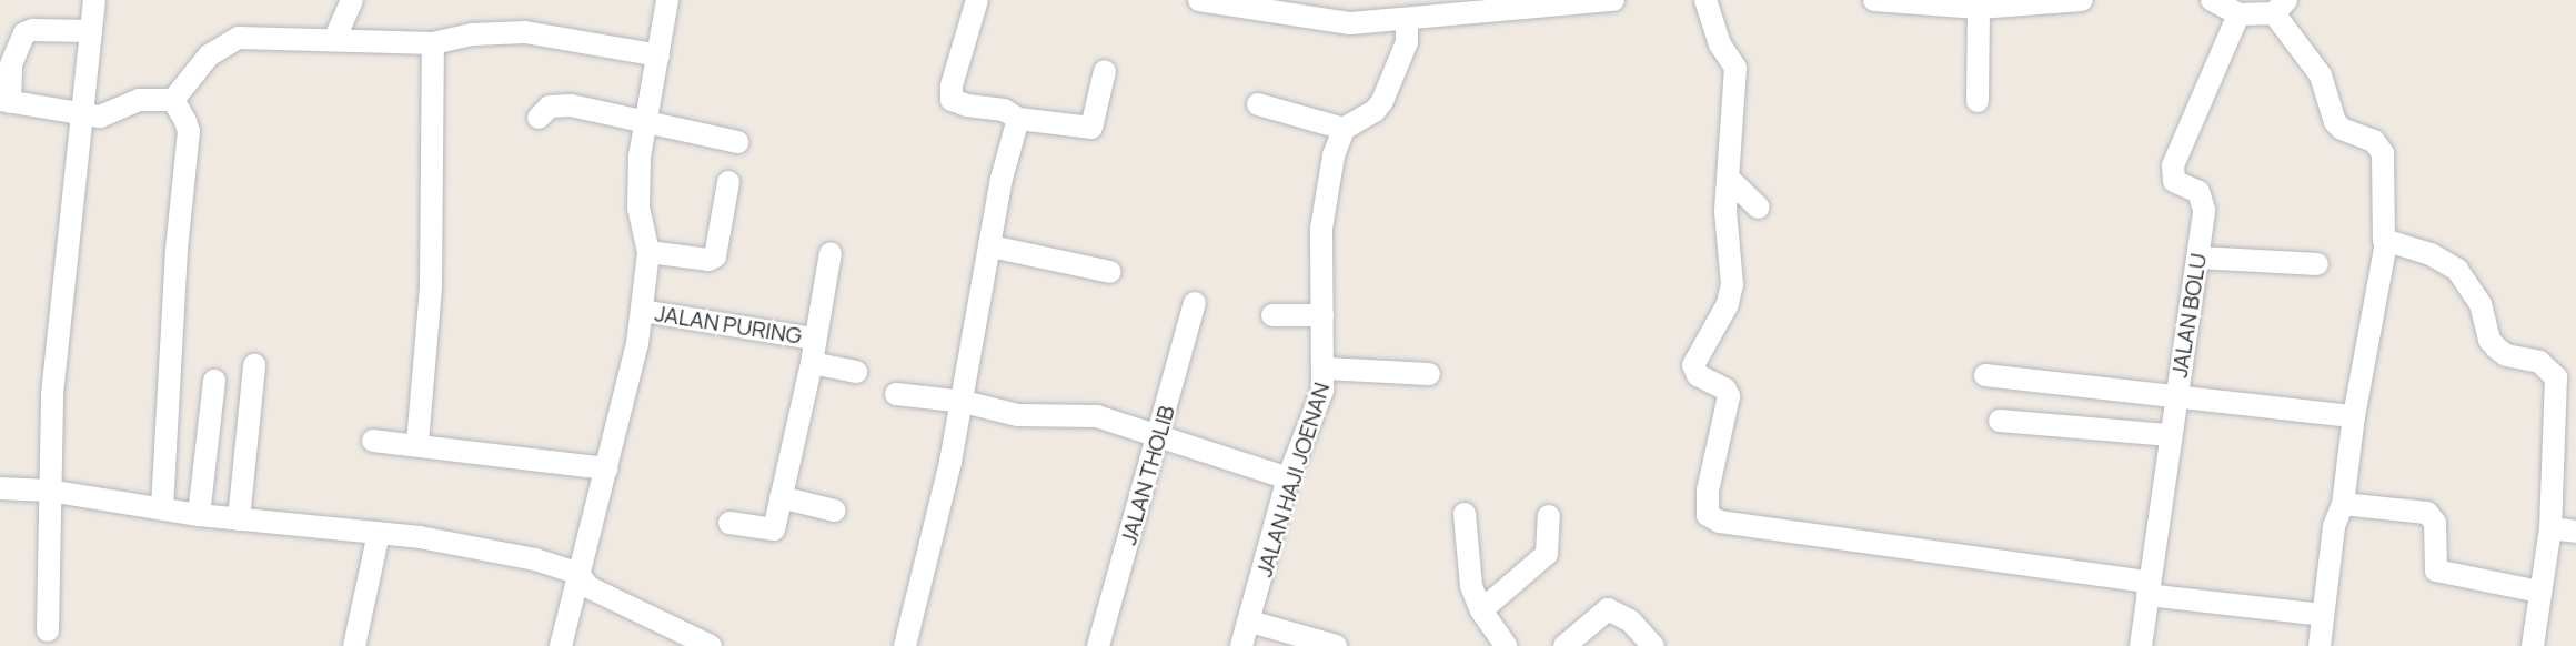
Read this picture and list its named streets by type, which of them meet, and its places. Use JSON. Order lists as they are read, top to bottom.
{
  "streets": {
    "street": [
      "JALAN BOLU",
      "JALAN PURING",
      "JALAN THOLIB",
      "JALAN HAJI JOENAN"
    ]
  }
}
